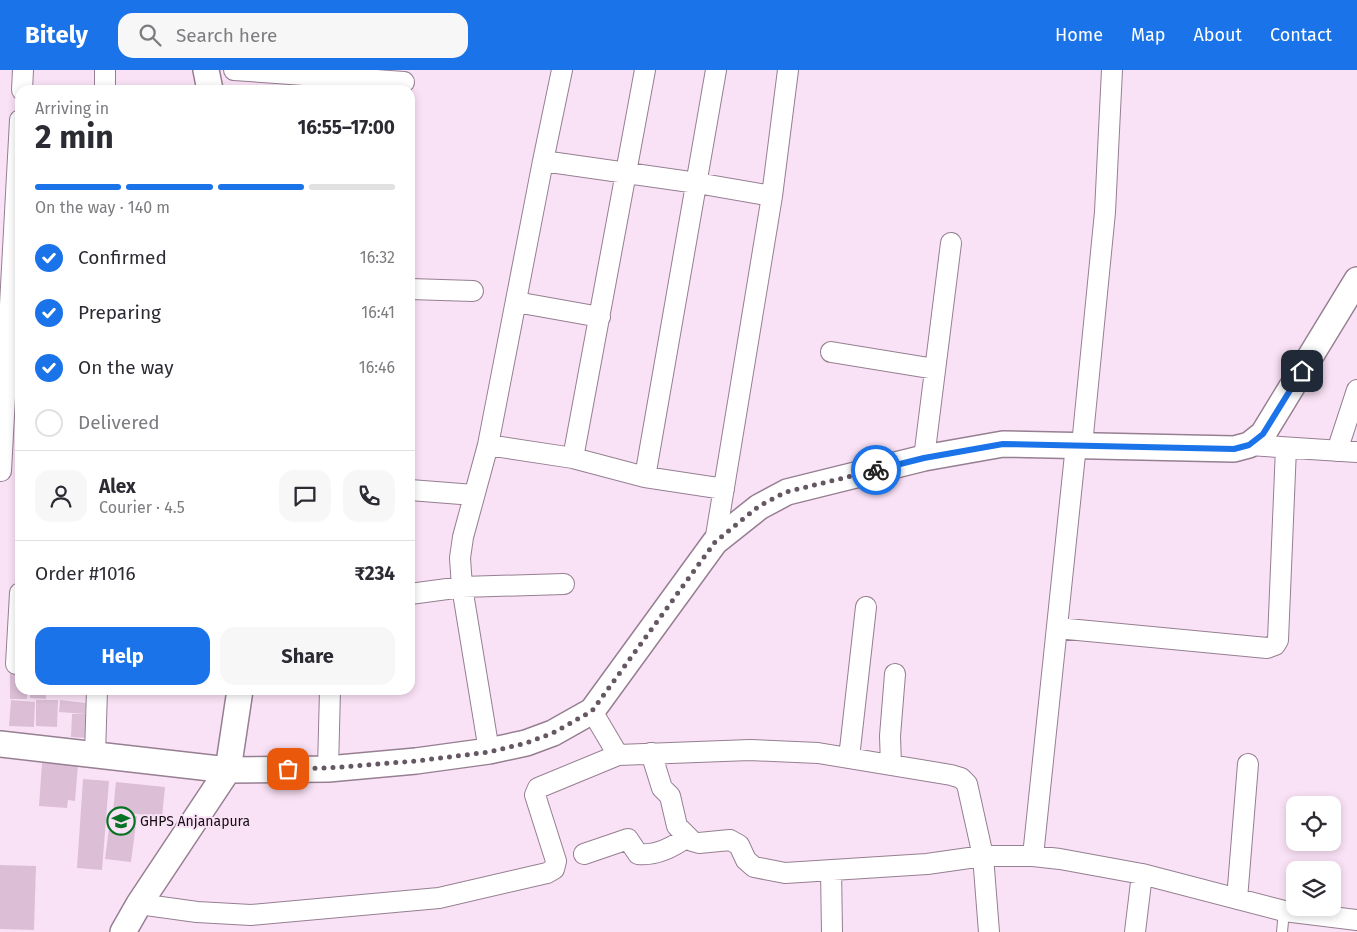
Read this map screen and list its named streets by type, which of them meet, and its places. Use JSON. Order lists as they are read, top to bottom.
{
  "places": {
    "school or university": ["GHPS Anjanapura"]
  },
  "page": {
    "header": "Bitely",
    "search": "Search here",
    "nav": [
      "Home",
      "Map",
      "About",
      "Contact"
    ],
    "heading": ["2 min", "Arriving in", "16:55–17:00"],
    "panel": [
      "Alex",
      "Courier · 4.5",
      "Order #1016",
      "₹234"
    ],
    "bar": "On the way · 140 m",
    "list": [
      ["Confirmed", "16:32"],
      ["Preparing", "16:41"],
      ["On the way", "16:46"],
      "Delivered"
    ],
    "buttons": ["Help", "Share"]
  }
}
